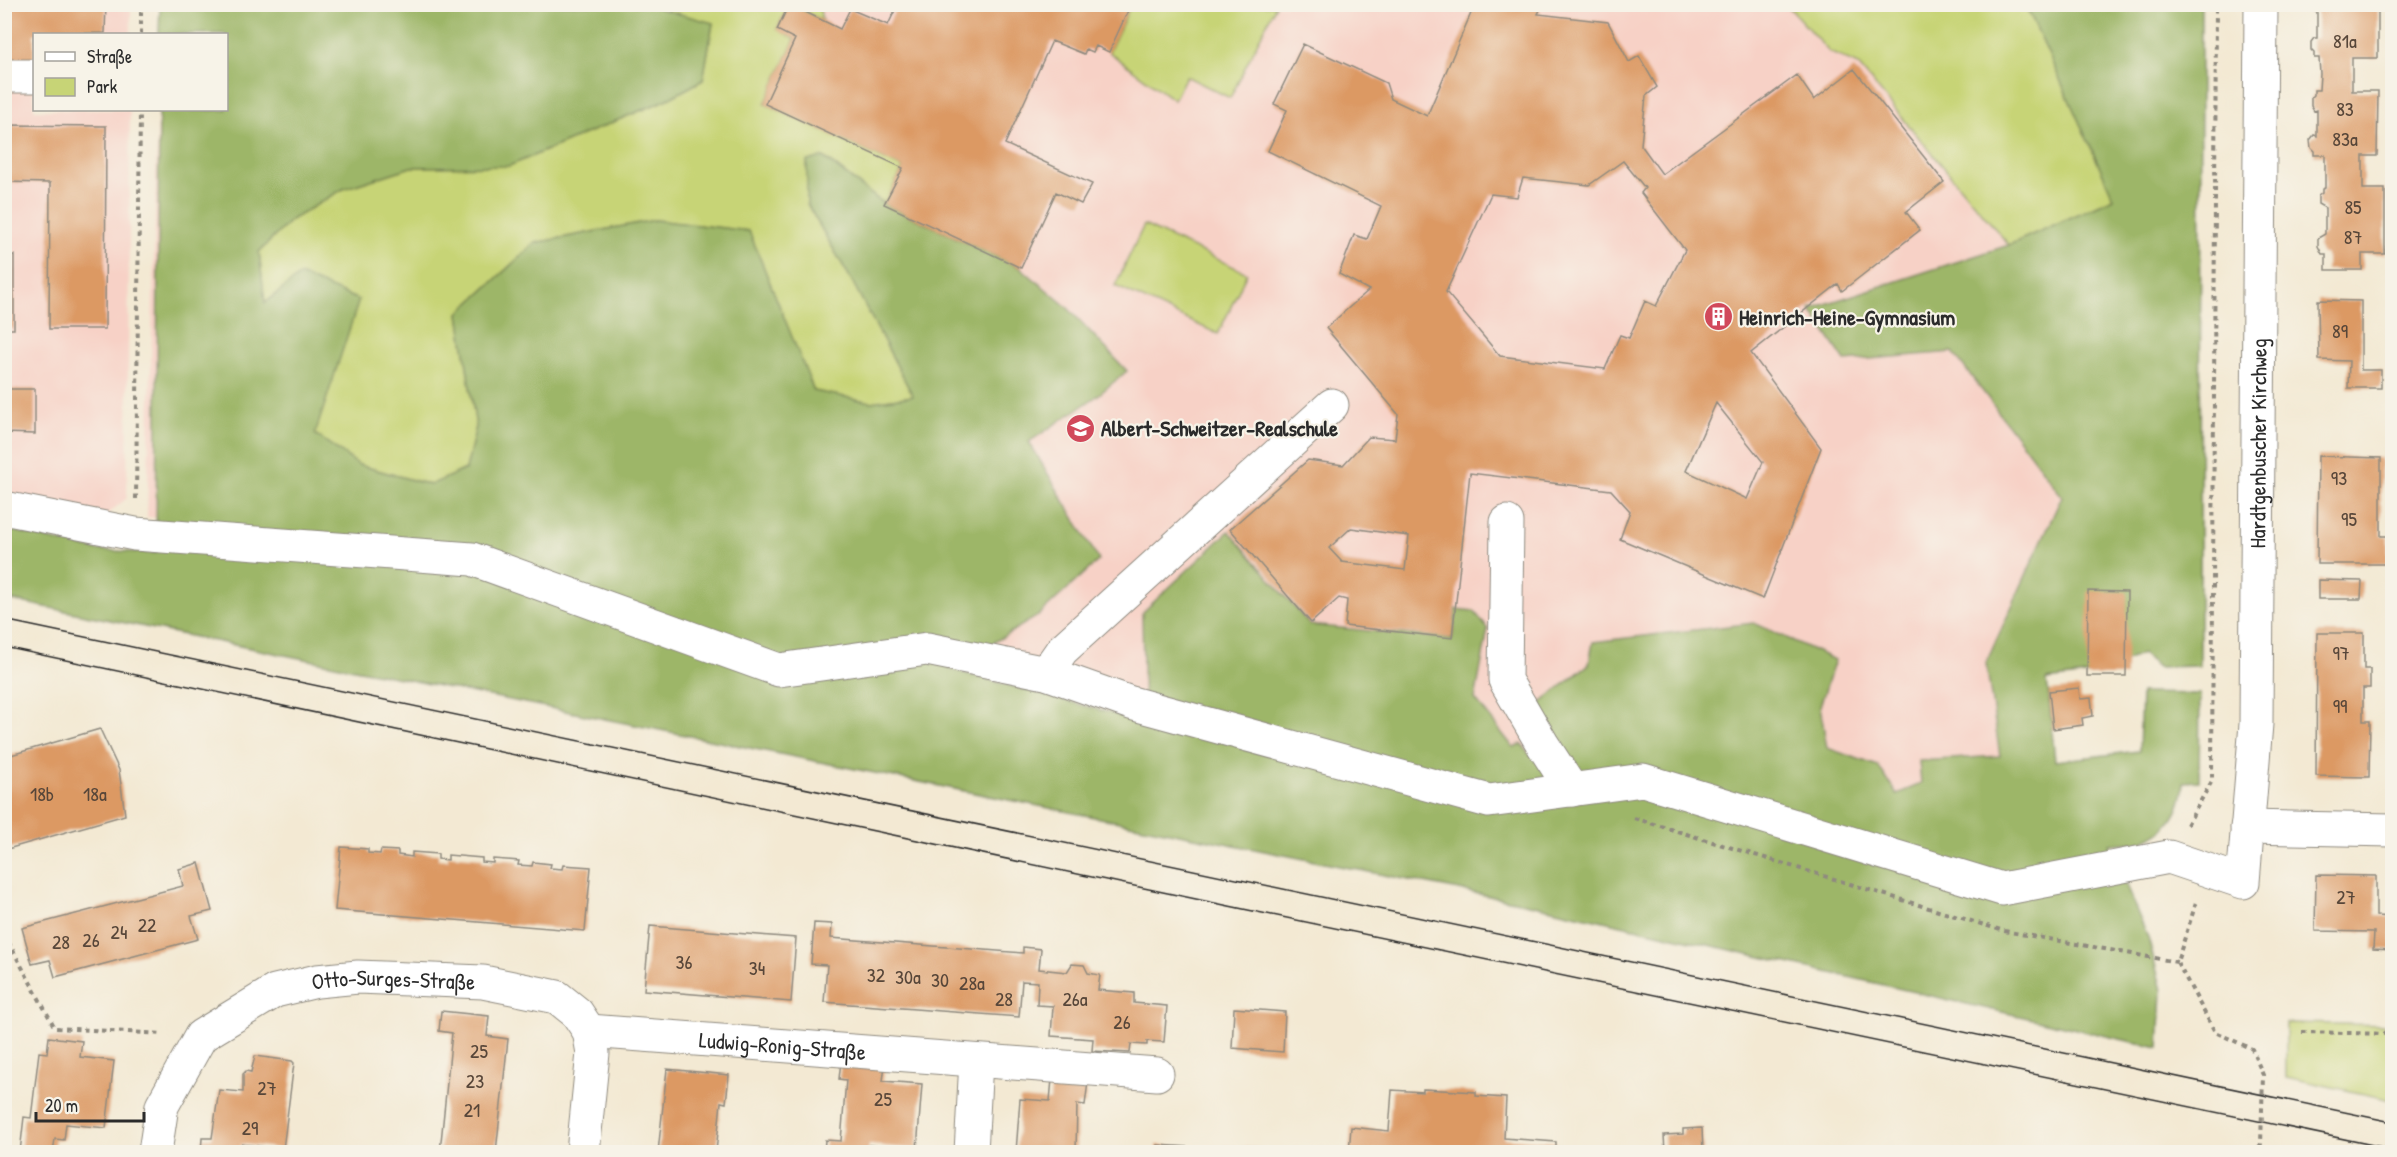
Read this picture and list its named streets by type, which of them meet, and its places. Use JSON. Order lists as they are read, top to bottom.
{
  "streets": {
    "street": ["Hardtgenbuscher Kirchweg", "Otto-Surges-Straße", "Ludwig-Ronig-Straße"]
  },
  "crossings": [
    ["Otto-Surges-Straße", "Ludwig-Ronig-Straße"]
  ],
  "places": {
    "building": ["Heinrich-Heine-Gymnasium"],
    "school or university": ["Albert-Schweitzer-Realschule"]
  },
  "house_numbers": [
    "81a",
    "83",
    "83a",
    "85",
    "87",
    "89",
    "93",
    "95",
    "97",
    "99",
    "18b",
    "18a",
    "27",
    "22",
    "24",
    "26",
    "28",
    "36",
    "34",
    "32",
    "30a",
    "30",
    "28a",
    "28",
    "26a",
    "26",
    "25",
    "23",
    "27",
    "25",
    "21",
    "29"
  ],
  "legend": ["Straße", "Park"],
  "scale_bar": "20 m"
}
